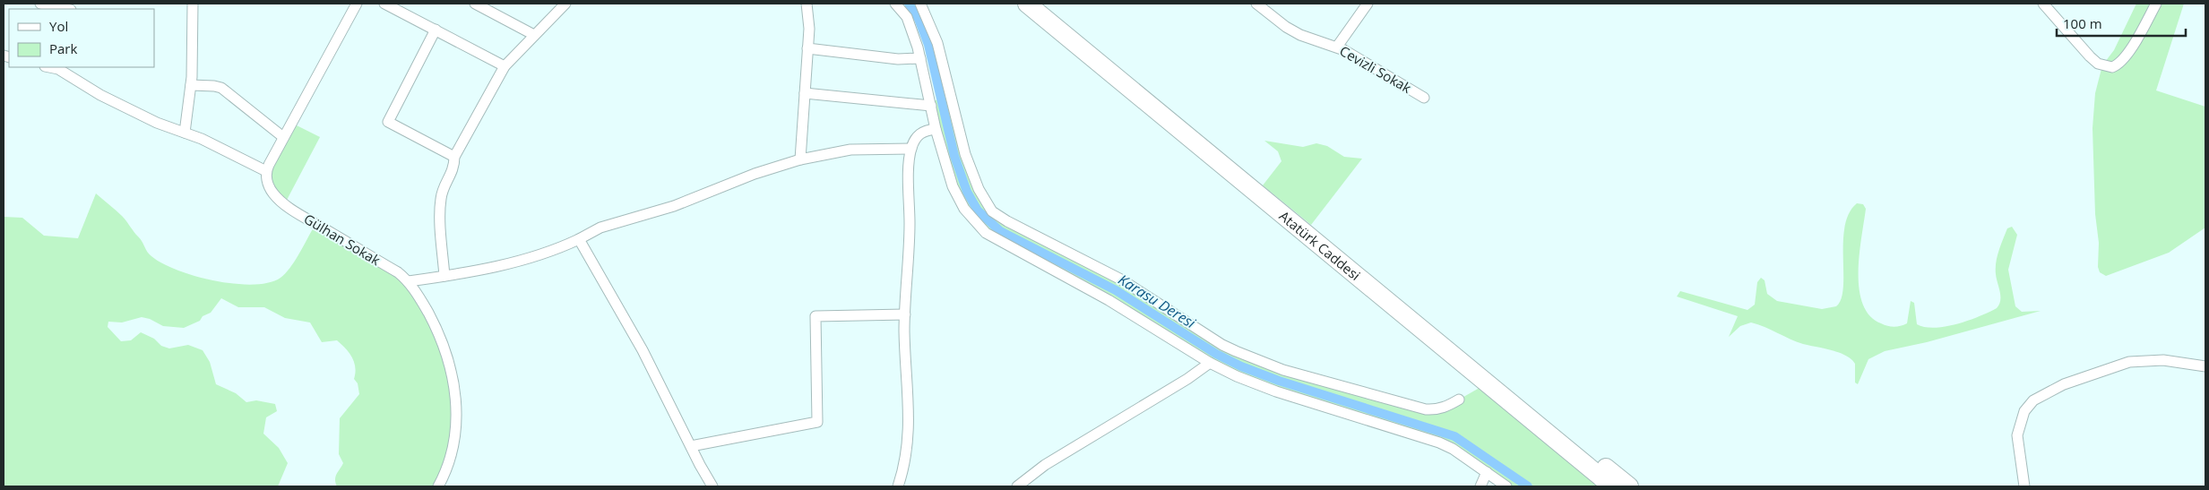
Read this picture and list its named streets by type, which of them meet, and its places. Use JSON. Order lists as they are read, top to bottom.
{
  "streets": {
    "highway": ["Atatürk Caddesi"],
    "street": ["Cevizli Sokak", "Gülhan Sokak"]
  },
  "water": ["Karasu Deresi"],
  "legend": ["Yol", "Park"],
  "scale_bar": "100 m"
}
